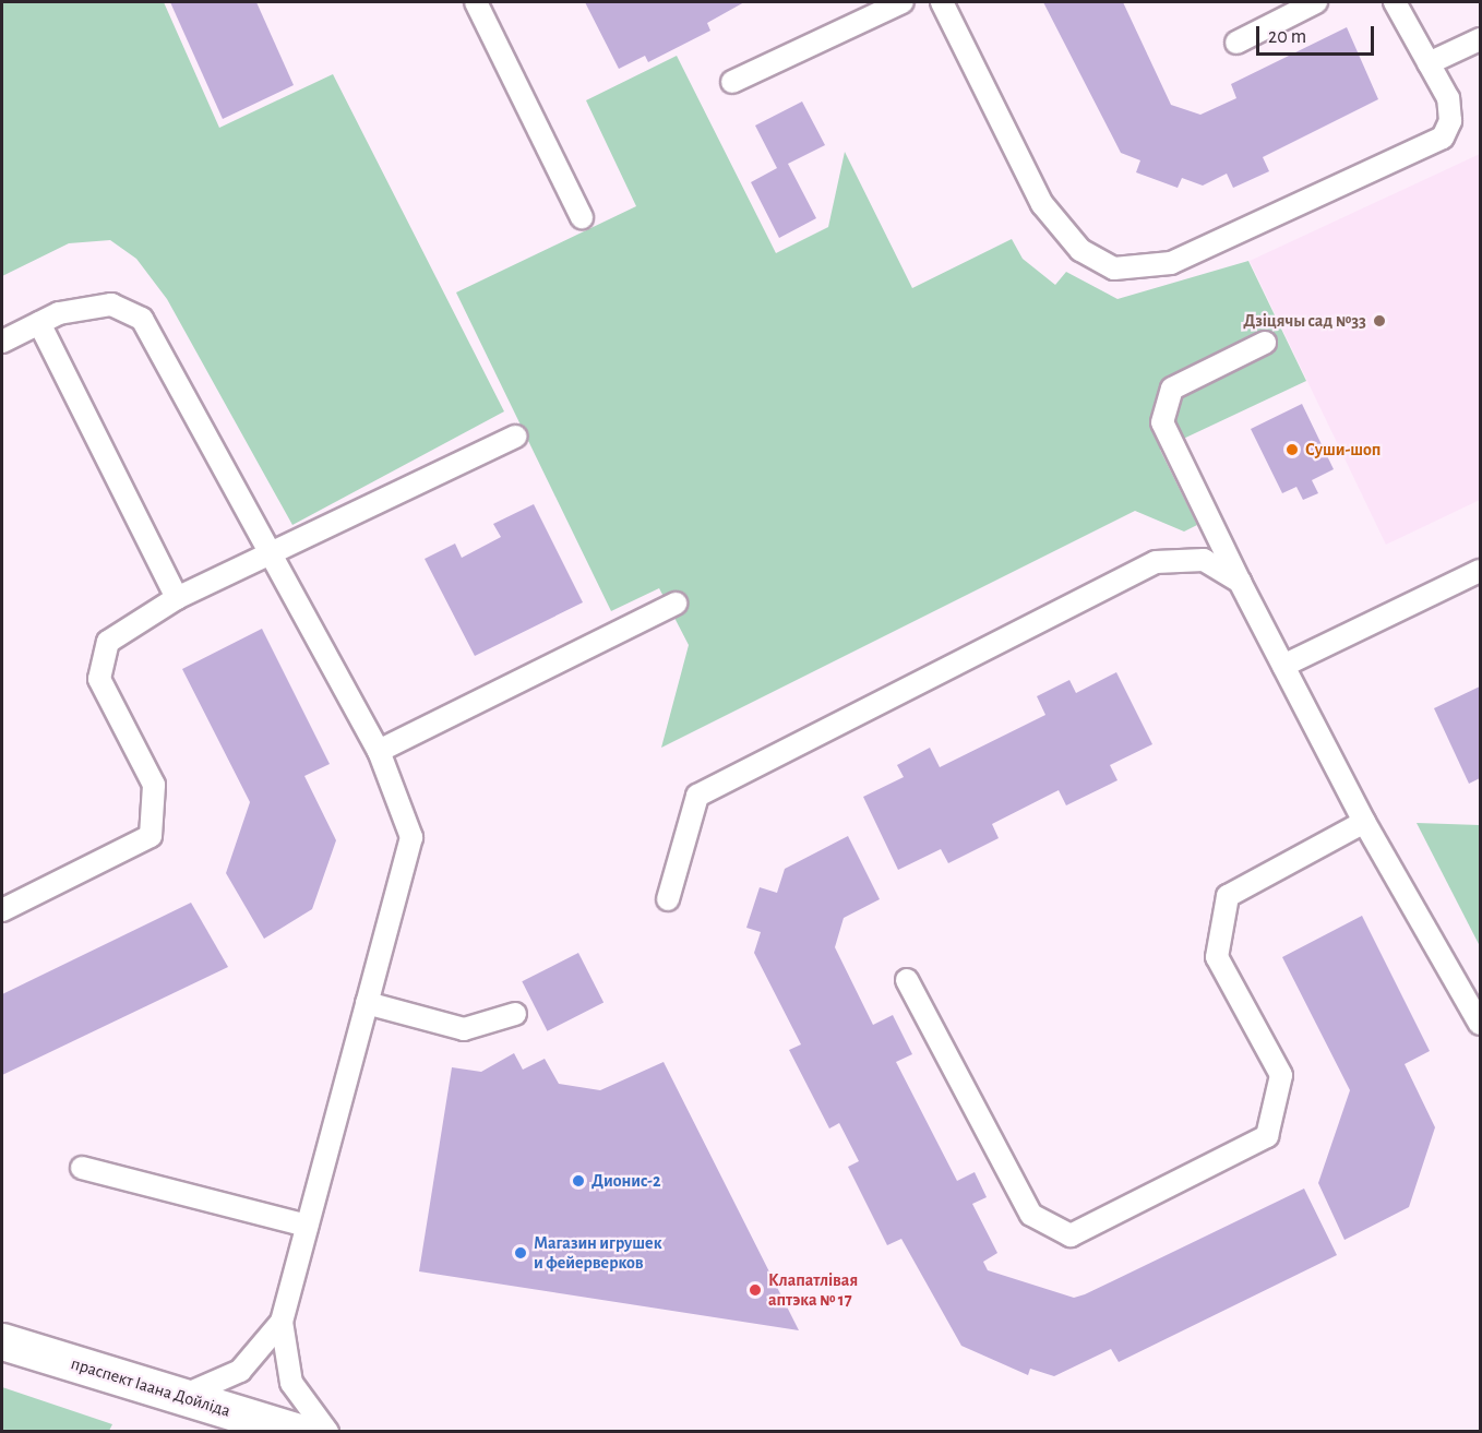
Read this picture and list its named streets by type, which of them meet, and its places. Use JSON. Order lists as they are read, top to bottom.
{
  "streets": {
    "main road": ["праспект Іаана Дойліда"]
  },
  "places": [
    "Дзіцячы сад №33",
    "Суши-шоп",
    "Дионис-2",
    "Магазин игрушек и фейерверков",
    "Клапатлівая аптэка № 17"
  ],
  "scale_bar": "20 m"
}
